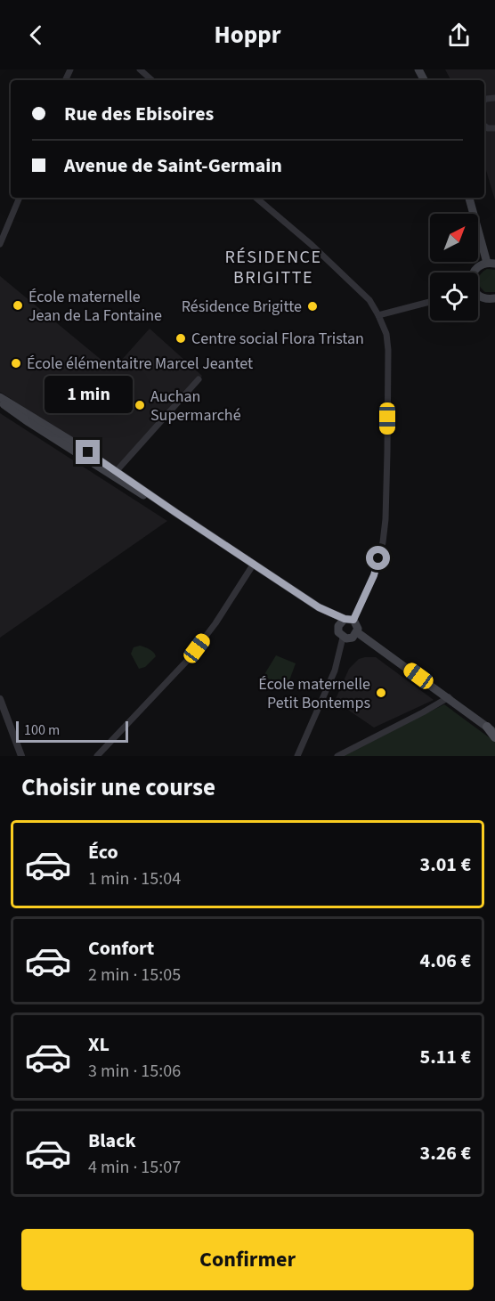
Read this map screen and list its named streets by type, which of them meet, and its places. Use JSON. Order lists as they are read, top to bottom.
{
  "districts": ["RÉSIDENCE BRIGITTE"],
  "places": [
    "École maternelle Jean de La Fontaine",
    "Résidence Brigitte",
    "Centre social Flora Tristan",
    "École élémentaitre Marcel Jeantet",
    "Auchan Supermarché",
    "École maternelle Petit Bontemps"
  ],
  "scale_bar": "100 m",
  "north": "top right",
  "page": {
    "header": "Hoppr",
    "banner": ["Rue des Ebisoires", "Avenue de Saint-Germain"],
    "bubble": "1 min",
    "scale": "100 m",
    "heading": "Choisir une course",
    "list": [
      {
        "name": "Éco",
        "note": "1 min · 15:04",
        "value": "3.01 €"
      },
      {
        "name": "Confort",
        "note": "2 min · 15:05",
        "value": "4.06 €"
      },
      {
        "name": "XL",
        "note": "3 min · 15:06",
        "value": "5.11 €"
      },
      {
        "name": "Black",
        "note": "4 min · 15:07",
        "value": "3.26 €"
      }
    ],
    "buttons": "Confirmer"
  }
}
